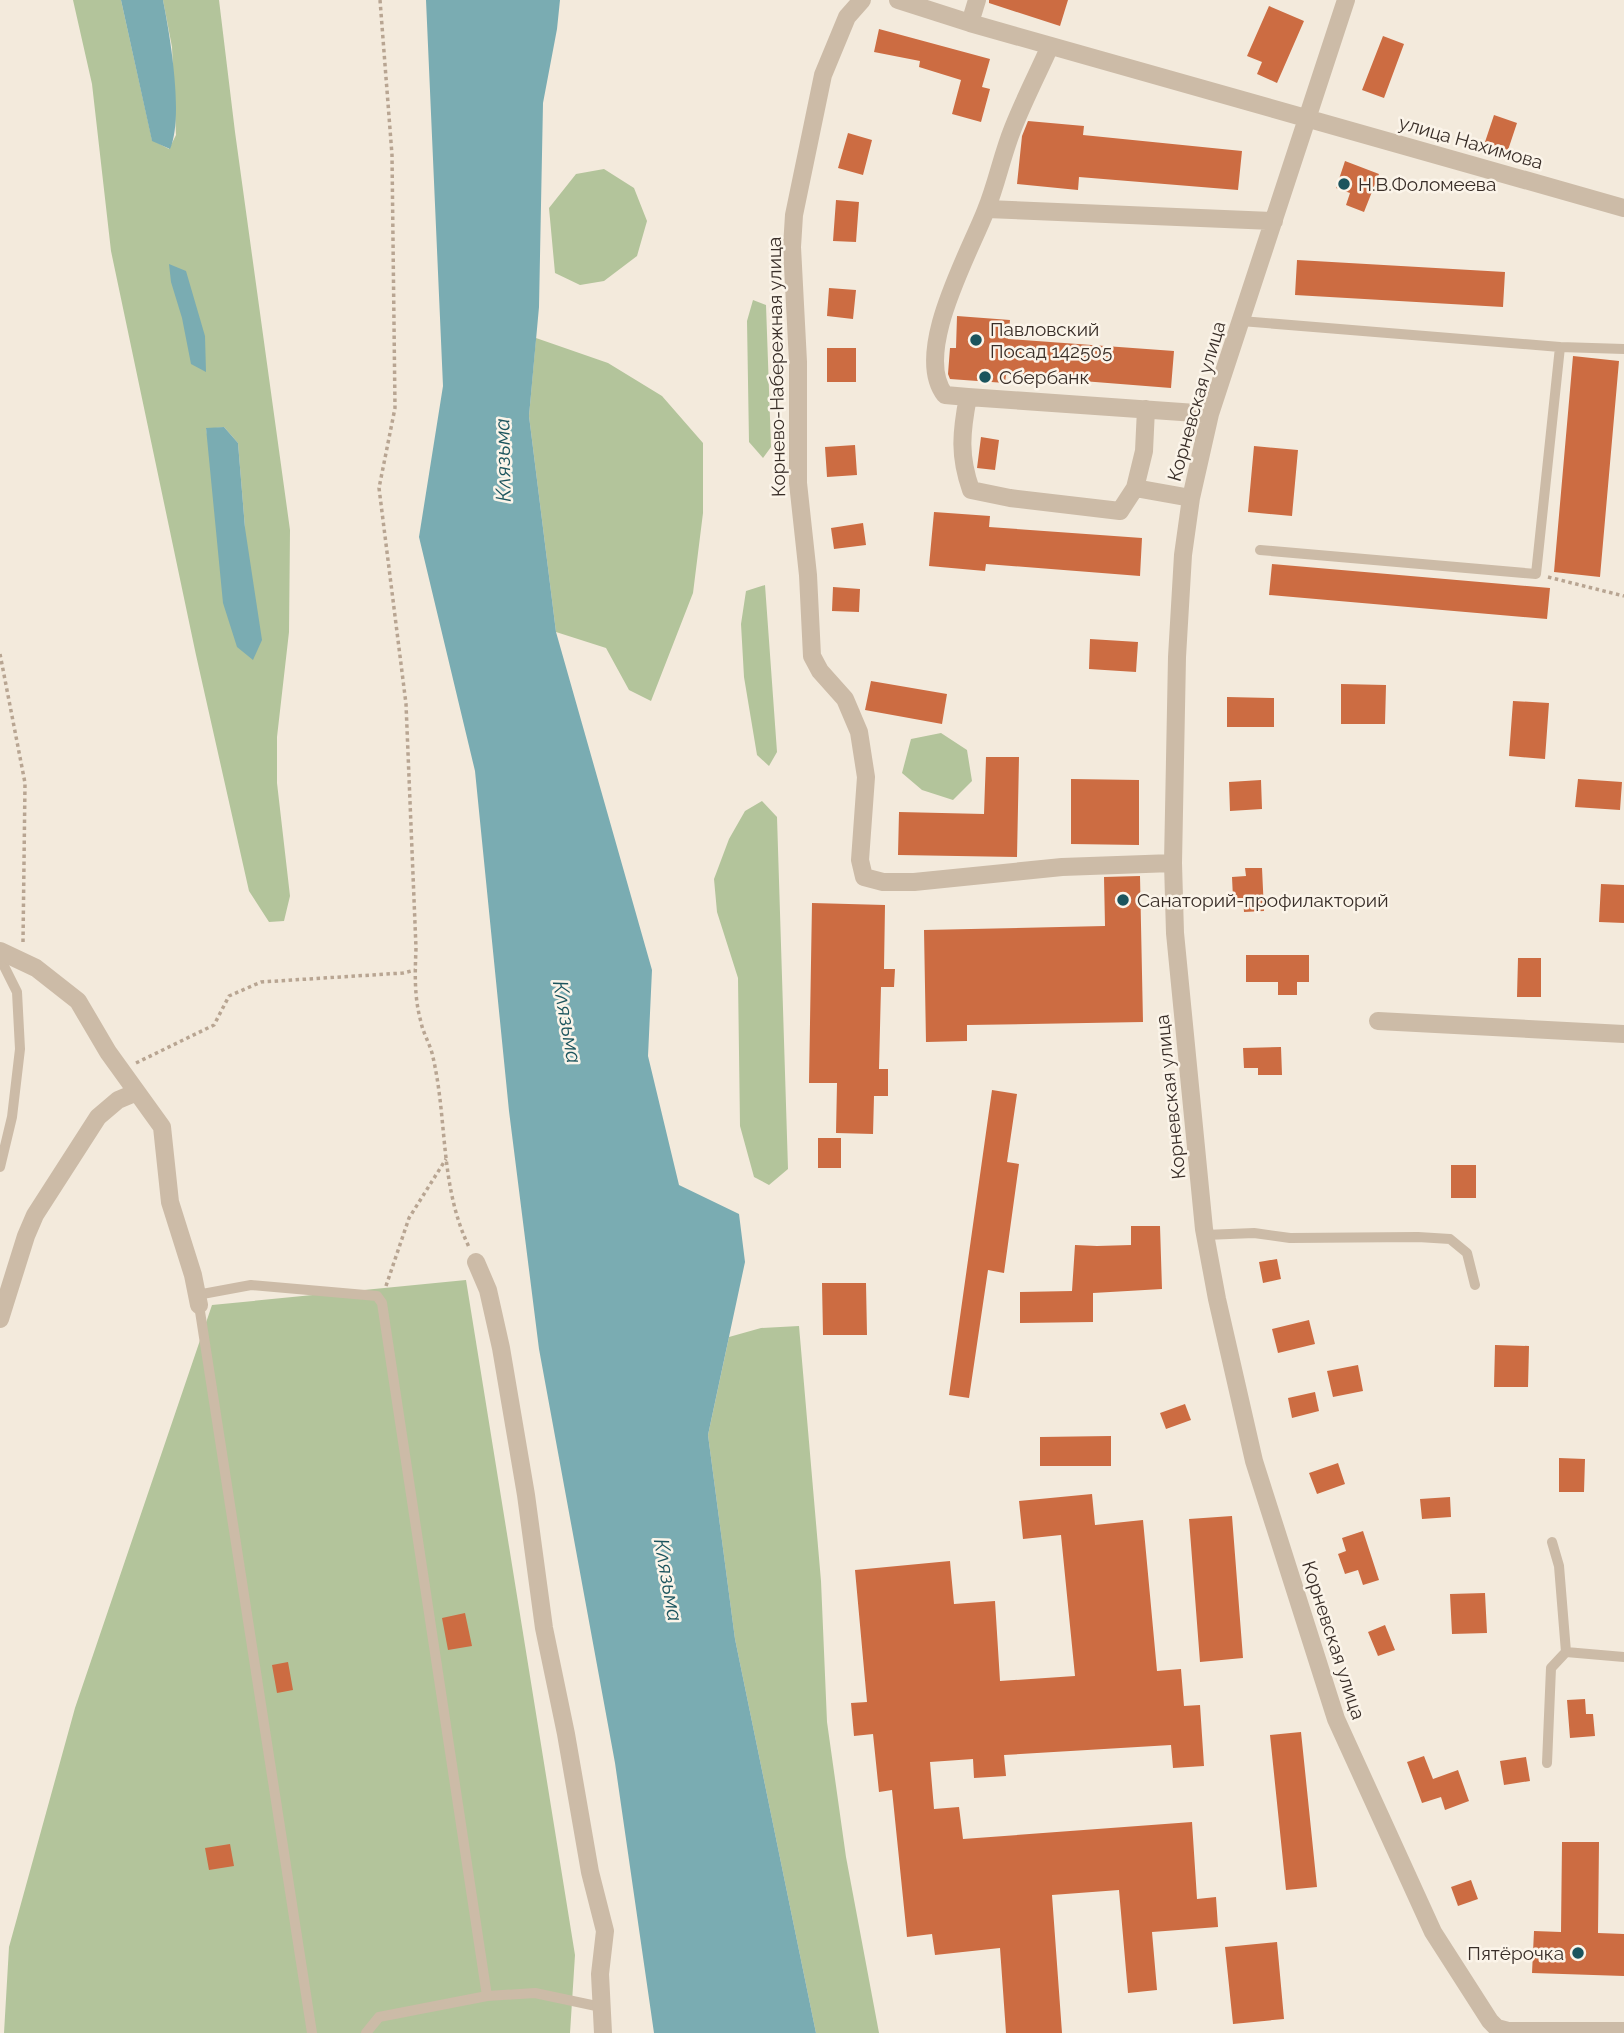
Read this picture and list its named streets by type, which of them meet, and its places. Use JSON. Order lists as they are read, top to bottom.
{
  "streets": {
    "street": ["улица Нахимова", "Корнево-Набережная улица", "Корневская улица"]
  },
  "crossings": [
    ["улица Нахимова", "Корневская улица"],
    ["Корнево-Набережная улица", "Корневская улица"]
  ],
  "water": ["Клязьма"],
  "places": [
    "Н.В.Фоломеева",
    "Павловский Посад 142505",
    "Сбербанк",
    "Санаторий-профилакторий",
    "Пятёрочка"
  ]
}
